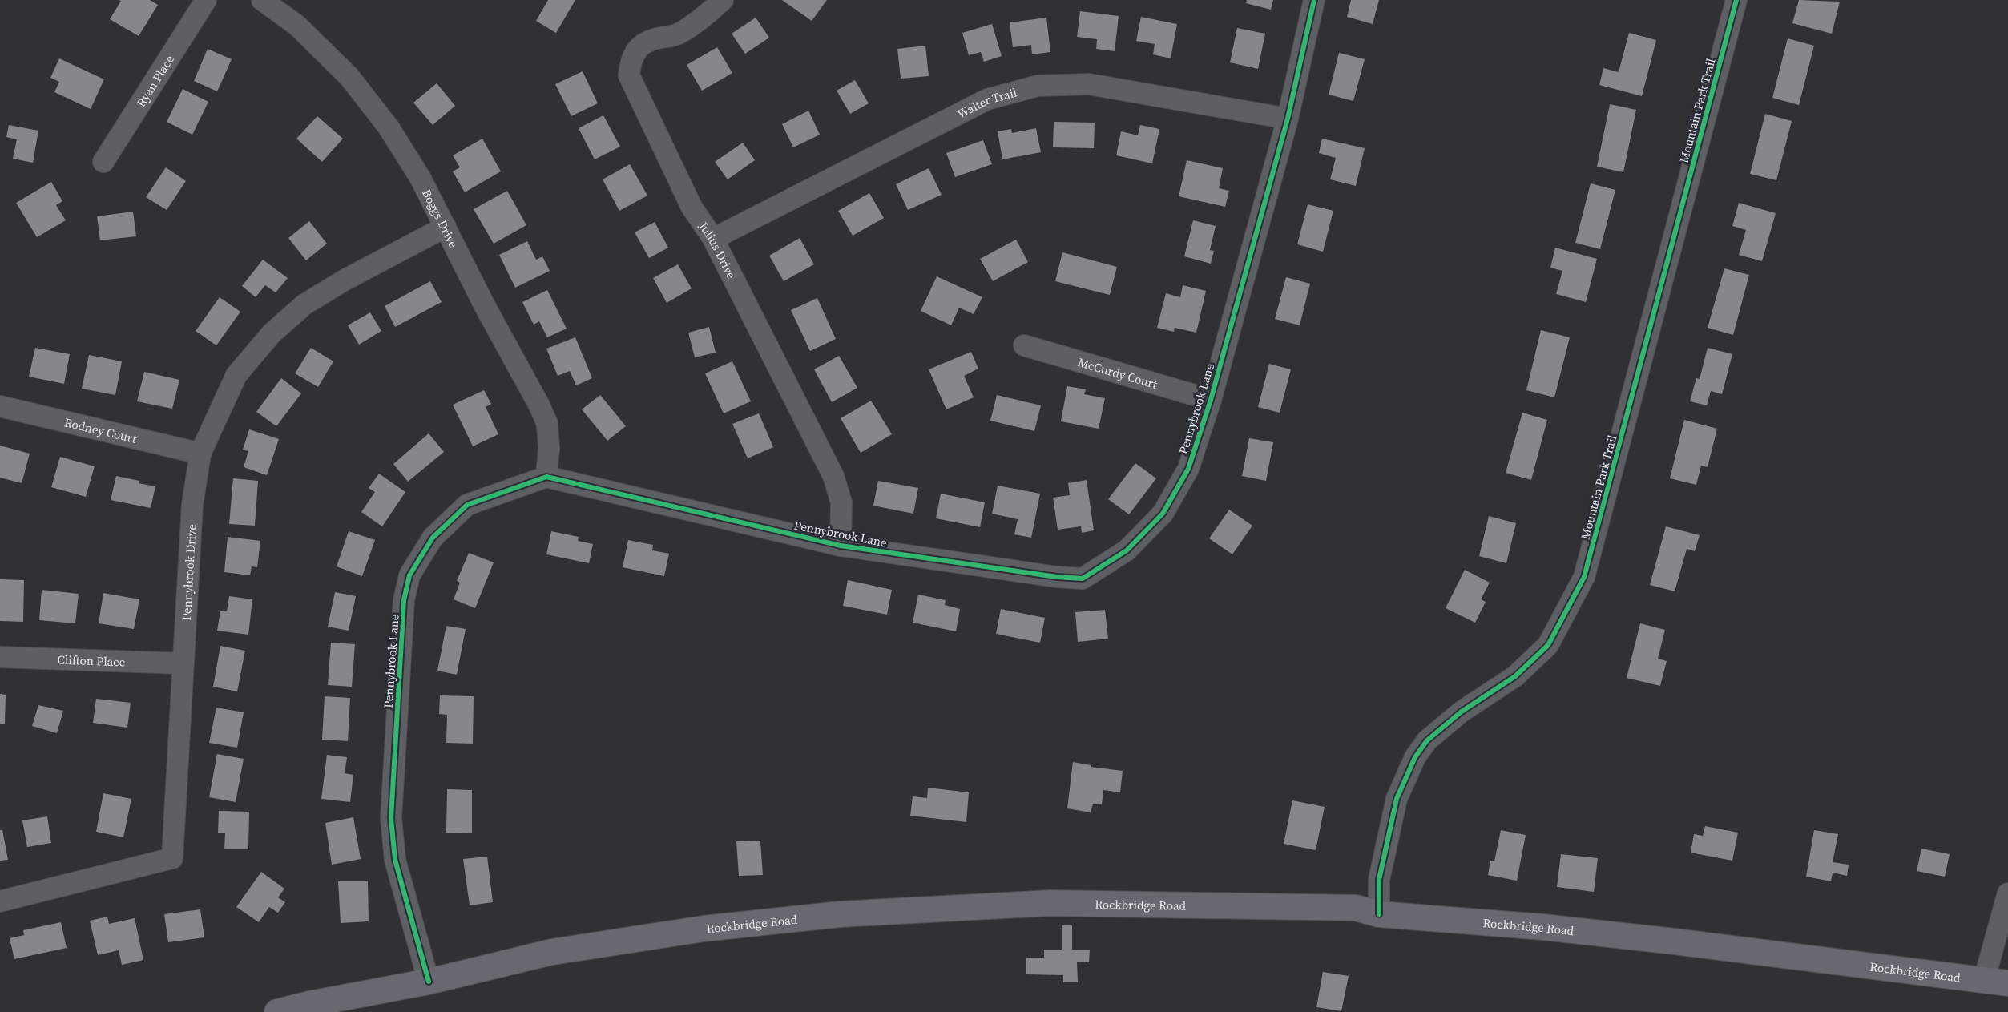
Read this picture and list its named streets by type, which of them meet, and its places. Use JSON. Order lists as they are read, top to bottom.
{
  "streets": {
    "main road": ["Rockbridge Road"],
    "street": [
      "Ryan Place",
      "Walter Trail",
      "Mountain Park Trail",
      "Boggs Drive",
      "Julius Drive",
      "McCurdy Court",
      "Pennybrook Lane",
      "Rodney Court",
      "Pennybrook Drive",
      "Clifton Place"
    ]
  },
  "crossings": [
    ["Walter Trail", "Julius Drive"],
    ["Walter Trail", "Pennybrook Lane"],
    ["Mountain Park Trail", "Rockbridge Road"],
    ["Boggs Drive", "Pennybrook Lane"],
    ["Boggs Drive", "Pennybrook Drive"],
    ["Julius Drive", "Pennybrook Lane"],
    ["McCurdy Court", "Pennybrook Lane"],
    ["Pennybrook Lane", "Rockbridge Road"],
    ["Rodney Court", "Pennybrook Drive"],
    ["Pennybrook Drive", "Clifton Place"]
  ]
}
